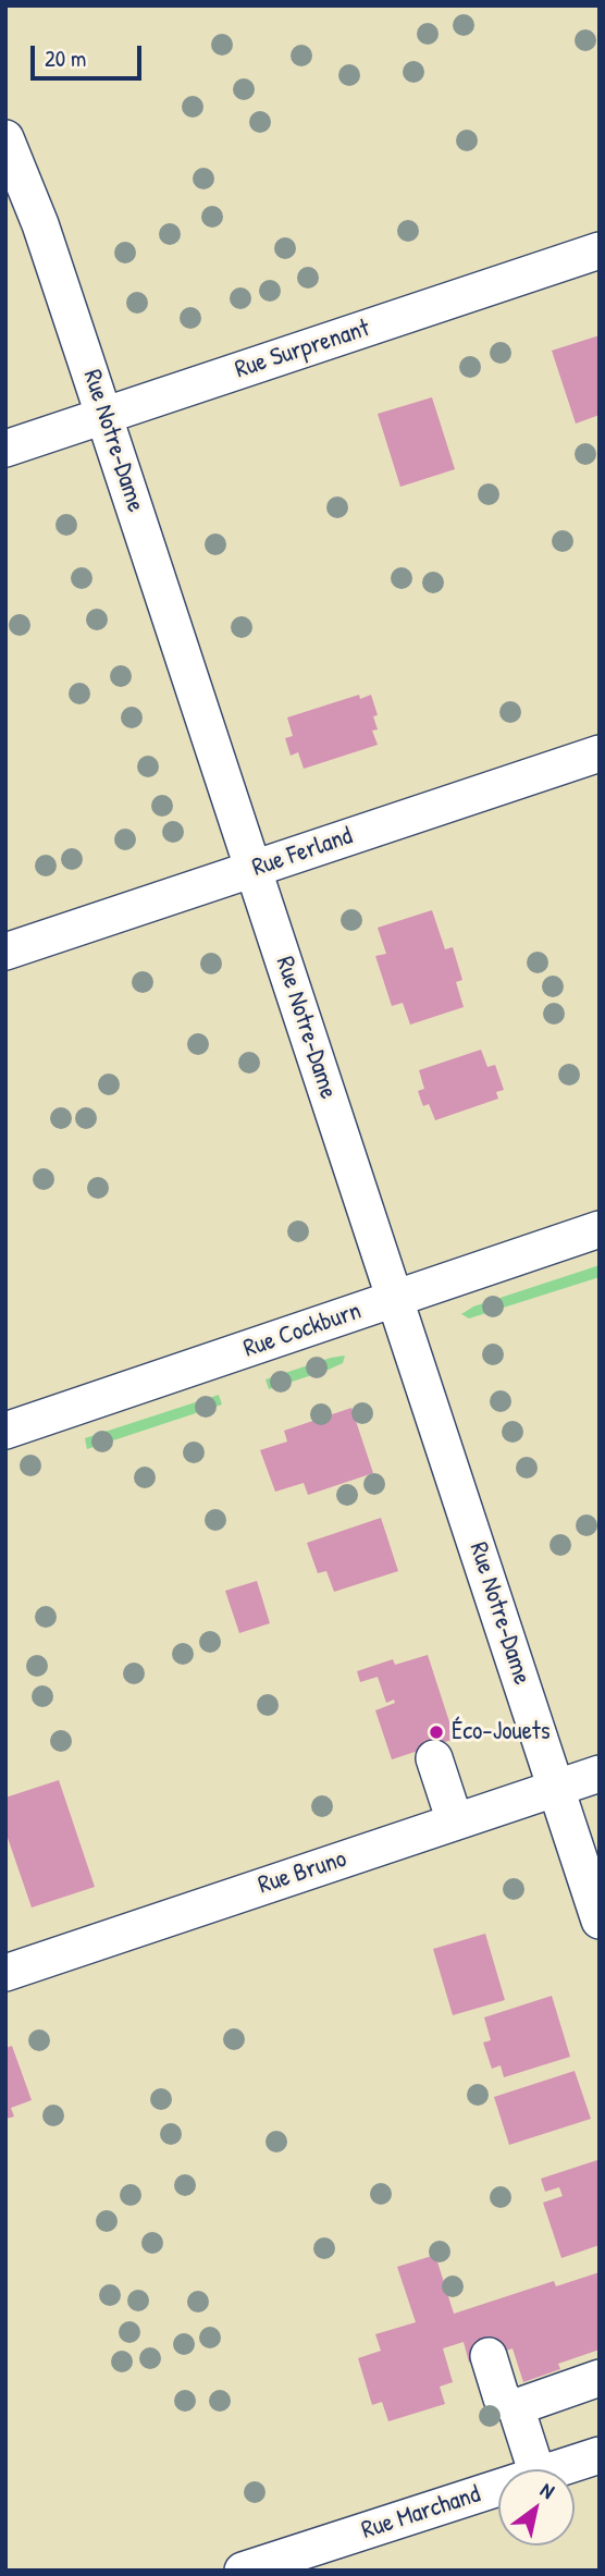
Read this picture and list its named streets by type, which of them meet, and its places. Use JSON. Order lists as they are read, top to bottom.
{
  "streets": {
    "street": [
      "Rue Surprenant",
      "Rue Notre-Dame",
      "Rue Ferland",
      "Rue Cockburn",
      "Rue Bruno",
      "Rue Marchand"
    ]
  },
  "crossings": [
    ["Rue Surprenant", "Rue Notre-Dame"],
    ["Rue Notre-Dame", "Rue Ferland"],
    ["Rue Notre-Dame", "Rue Cockburn"],
    ["Rue Notre-Dame", "Rue Bruno"]
  ],
  "places": ["Éco-Jouets"],
  "scale_bar": "20 m",
  "north": "top right"
}
